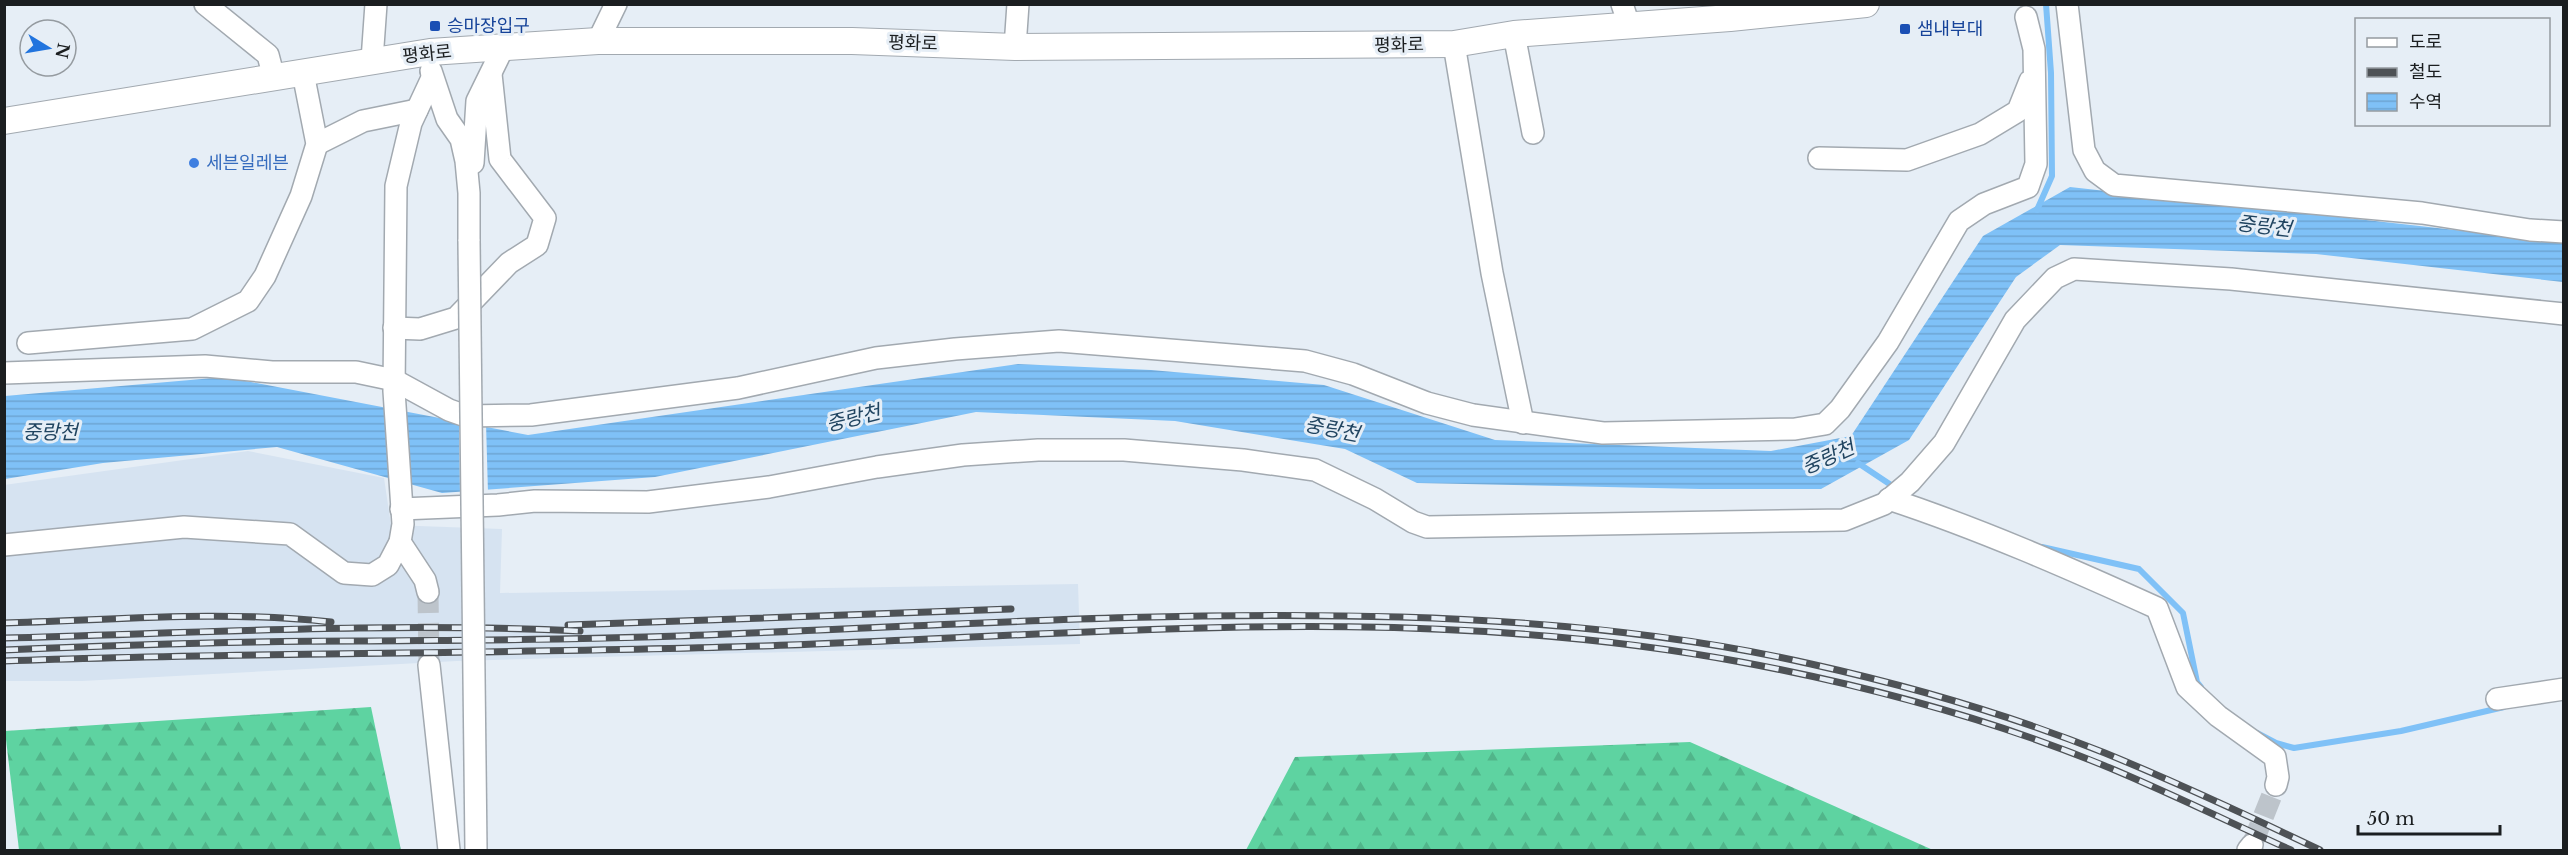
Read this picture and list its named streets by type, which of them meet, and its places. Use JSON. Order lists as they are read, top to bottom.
{
  "streets": {
    "main road": ["평화로"]
  },
  "water": ["중랑천"],
  "places": {
    "transit": ["승마장입구", "샘내부대"],
    "other": ["세븐일레븐"]
  },
  "legend": ["도로", "철도", "수역"],
  "scale_bar": "50 m",
  "north": "right"
}
